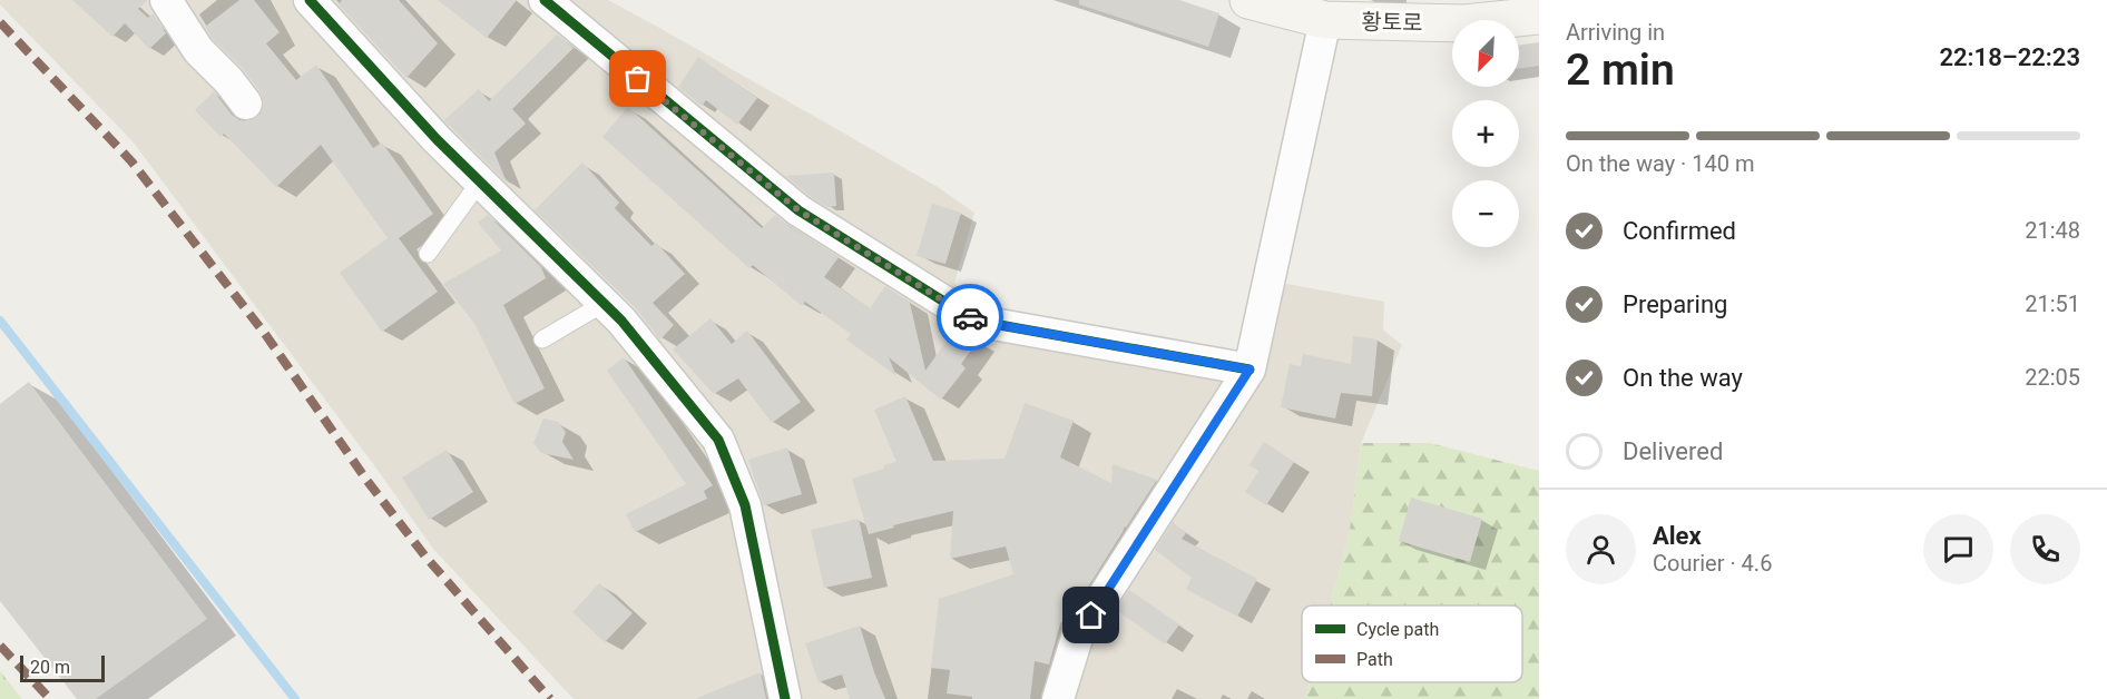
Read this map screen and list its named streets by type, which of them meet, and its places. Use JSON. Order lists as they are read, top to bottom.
{
  "streets": {
    "main road": ["황토로"]
  },
  "legend": ["Cycle path", "Path"],
  "scale_bar": "20 m",
  "north": "bottom left",
  "page": {
    "heading": ["2 min", "Arriving in", "22:18–22:23"],
    "panel": ["Alex", "Courier · 4.6"],
    "map_buttons": ["+", "−"],
    "bar": "On the way · 140 m",
    "list": [
      ["Confirmed", "21:48"],
      ["Preparing", "21:51"],
      ["On the way", "22:05"],
      "Delivered"
    ],
    "scale": "20 m"
  }
}
